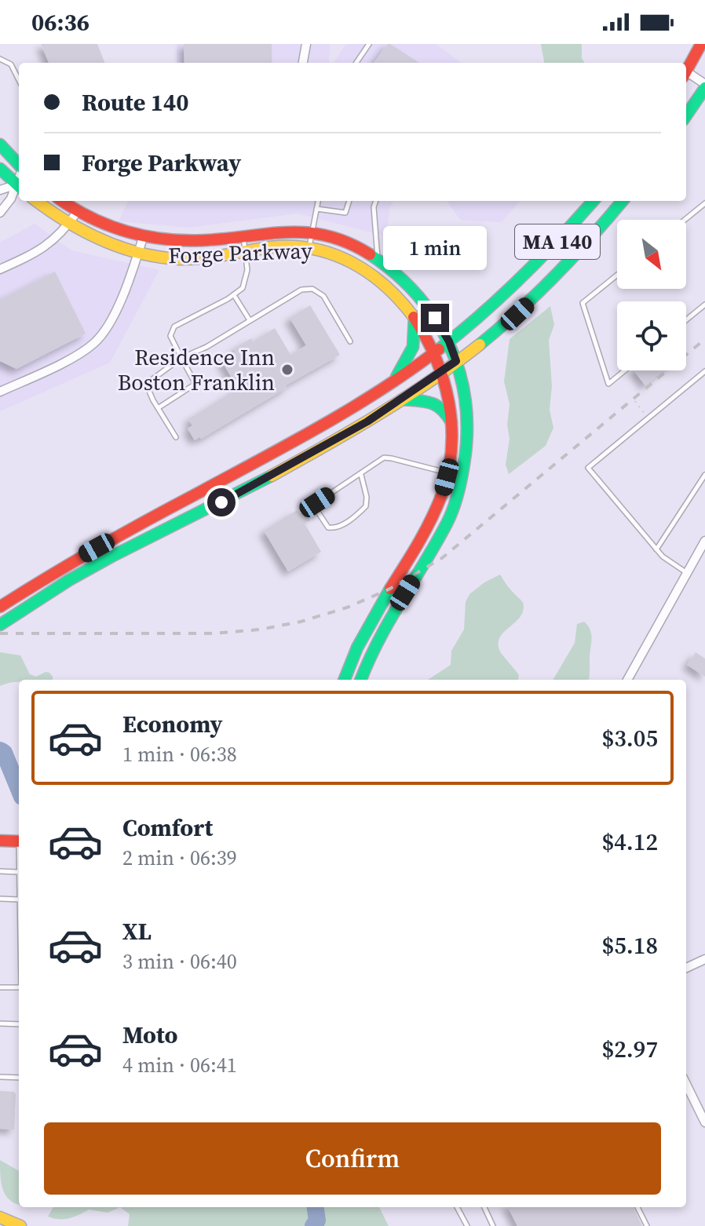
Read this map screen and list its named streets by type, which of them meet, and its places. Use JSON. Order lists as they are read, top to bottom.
{
  "streets": {
    "main road": ["MA 140", "Forge Parkway"]
  },
  "crossings": [
    ["MA 140", "Forge Parkway"]
  ],
  "places": ["Residence Inn Boston Franklin"],
  "north": "bottom right",
  "page": {
    "status": "06:36",
    "banner": ["Route 140", "Forge Parkway"],
    "bubble": "1 min",
    "list": [
      {
        "name": "Economy",
        "note": "1 min · 06:38",
        "value": "$3.05"
      },
      {
        "name": "Comfort",
        "note": "2 min · 06:39",
        "value": "$4.12"
      },
      {
        "name": "XL",
        "note": "3 min · 06:40",
        "value": "$5.18"
      },
      {
        "name": "Moto",
        "note": "4 min · 06:41",
        "value": "$2.97"
      }
    ],
    "buttons": "Confirm"
  }
}
